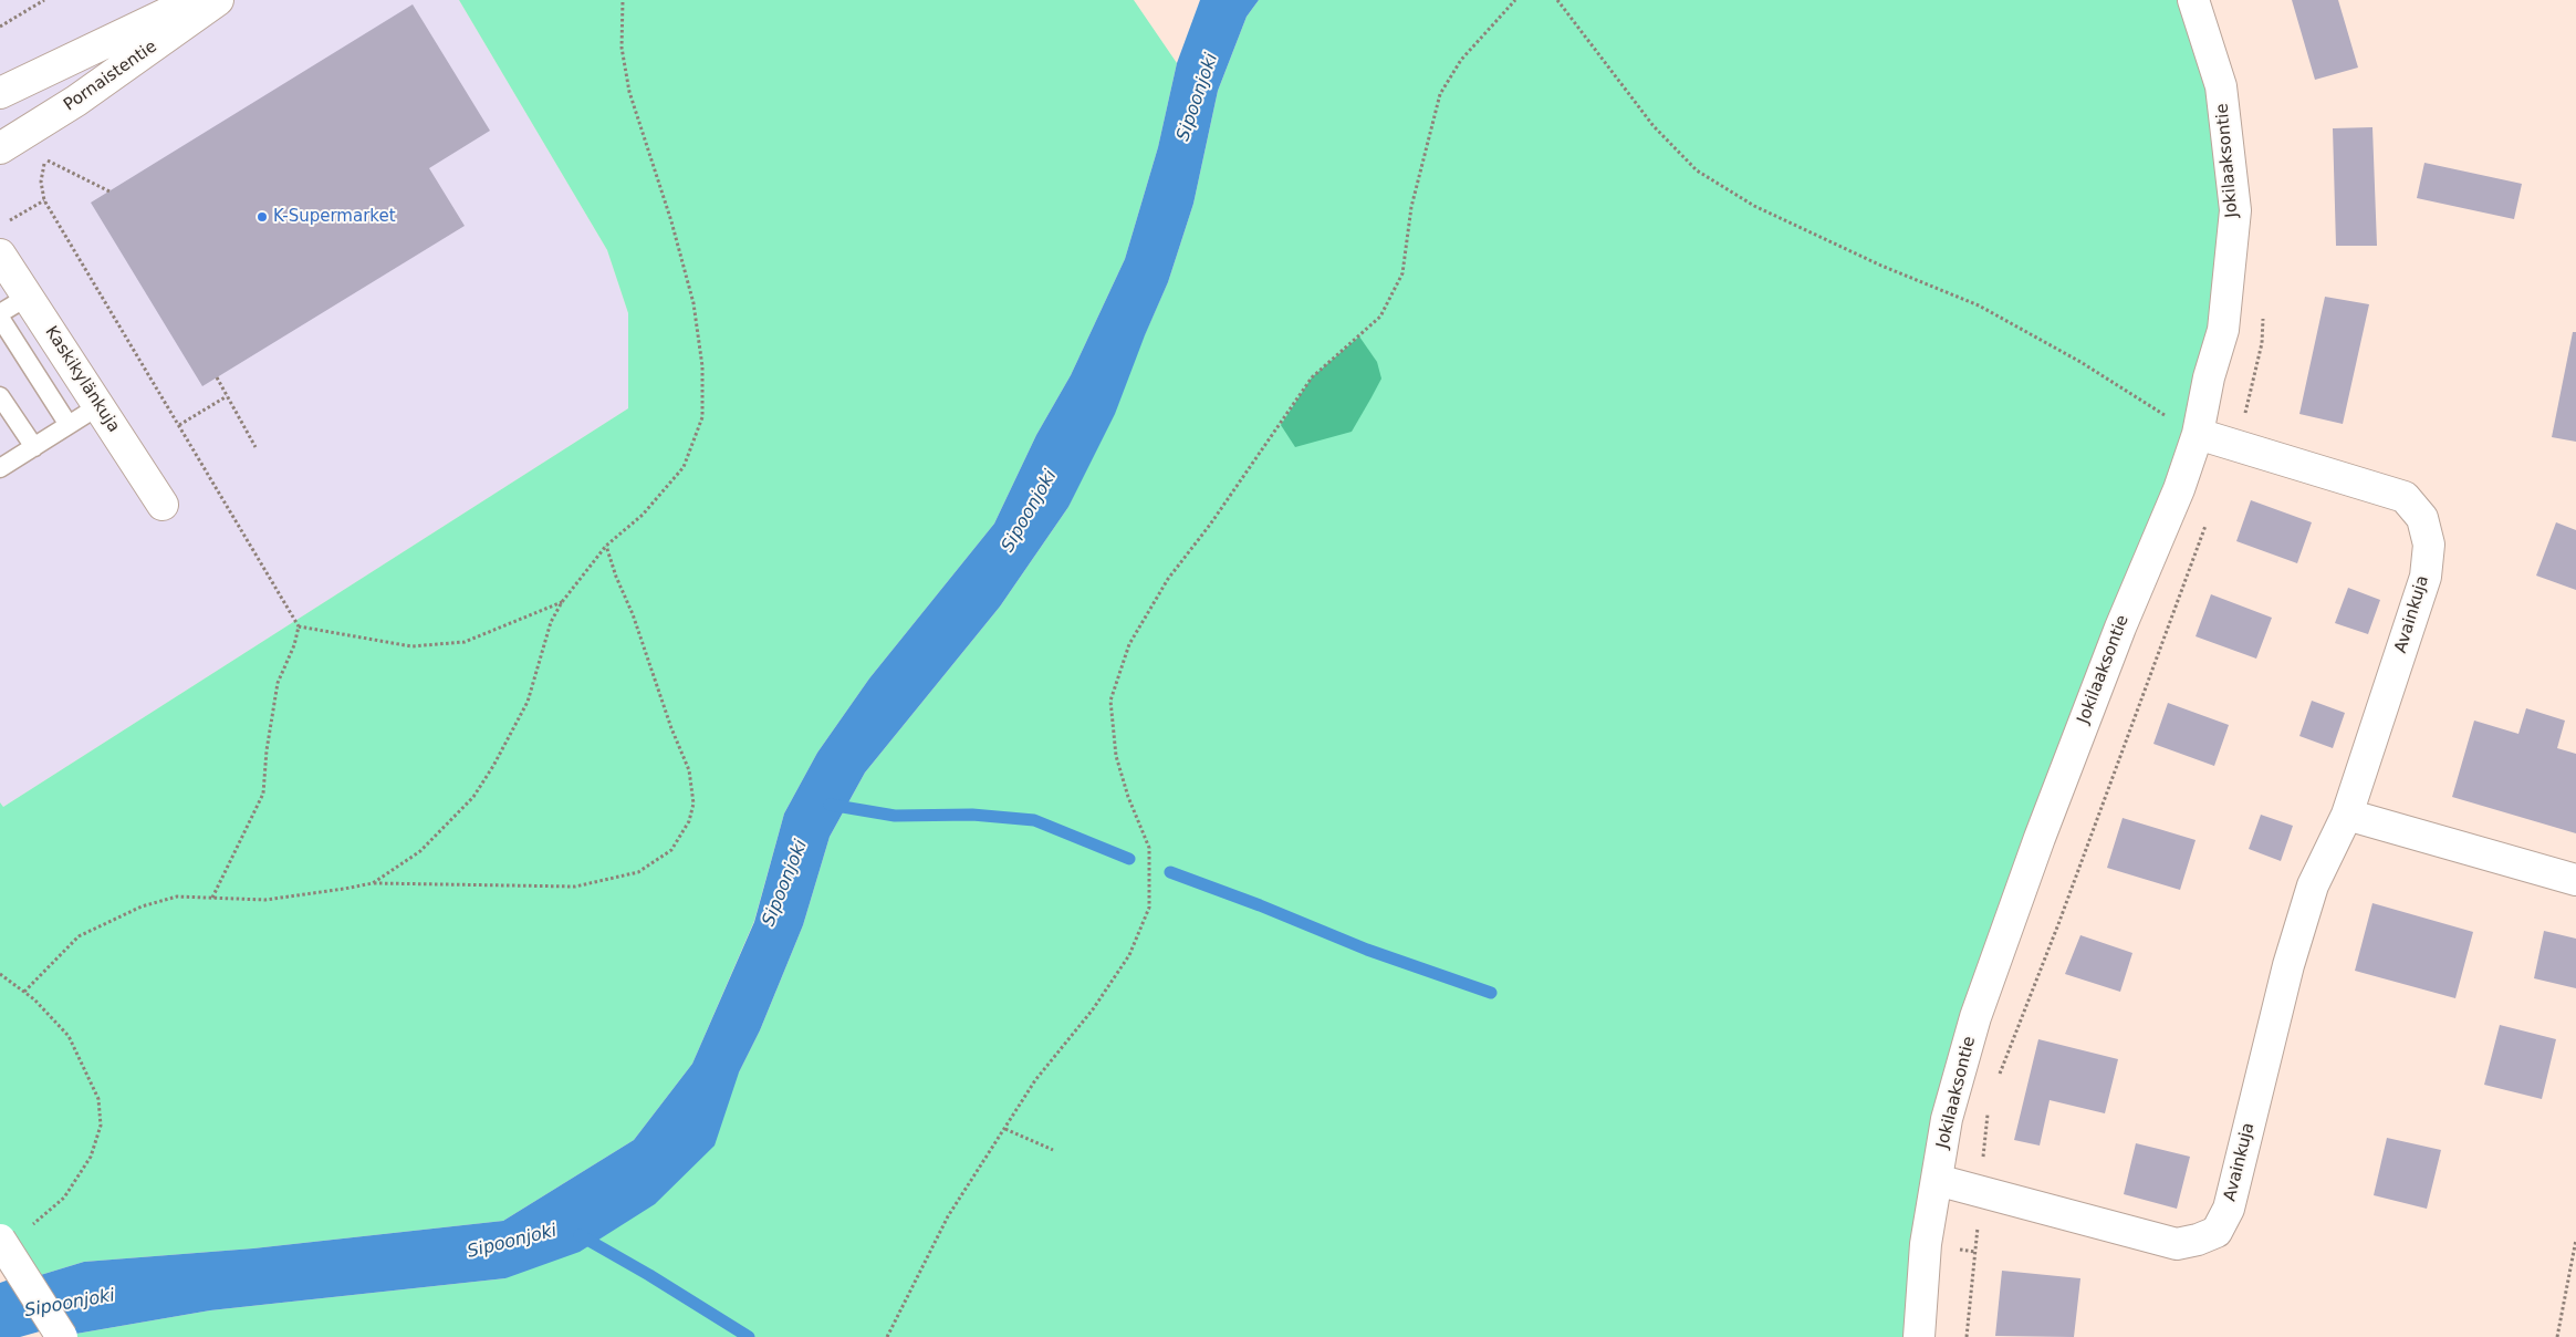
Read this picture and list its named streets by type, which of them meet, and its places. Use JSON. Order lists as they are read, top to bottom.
{
  "streets": {
    "street": [
      "Pornaistentie",
      "Jokilaaksontie",
      "Kaskikylänkuja",
      "Avainkuja"
    ]
  },
  "crossings": [
    ["Jokilaaksontie", "Avainkuja"]
  ],
  "water": ["Sipoonjoki"],
  "places": ["K-Supermarket"]
}
